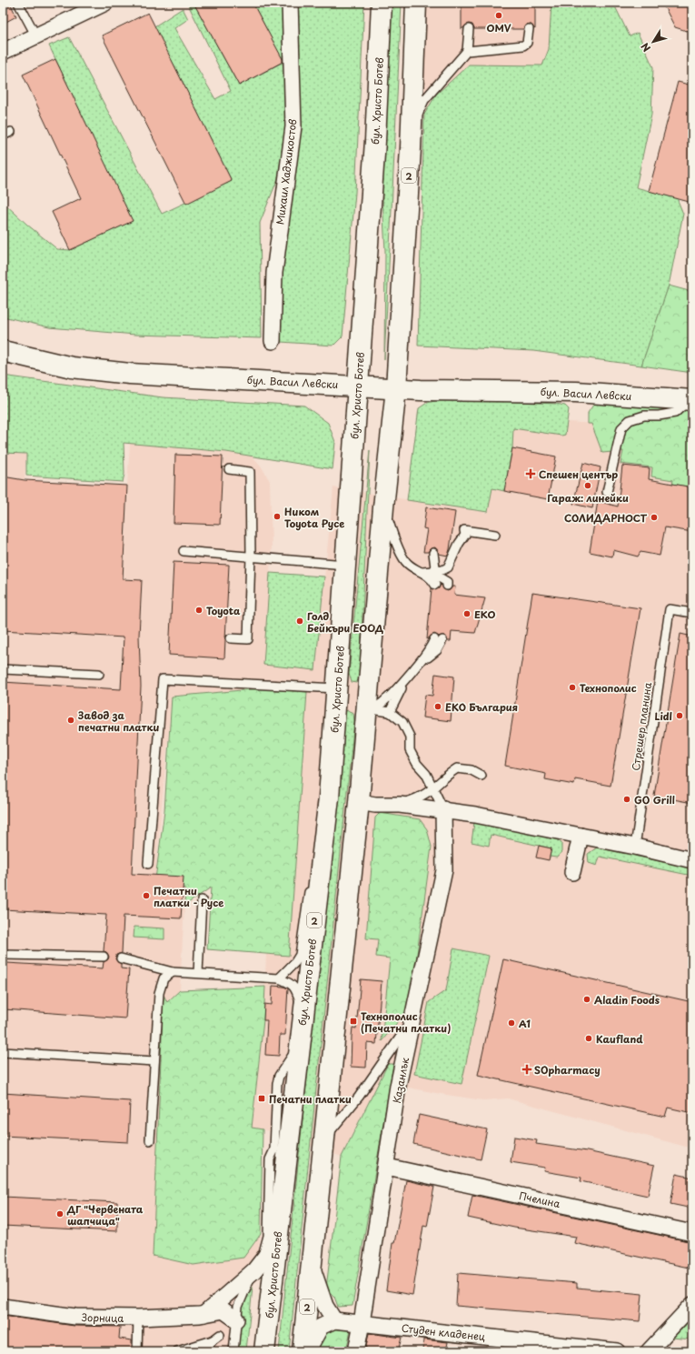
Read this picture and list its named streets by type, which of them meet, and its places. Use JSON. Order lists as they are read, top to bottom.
{
  "streets": {
    "main road": ["бул. Христо Ботев", "2", "бул. Васил Левски"],
    "street": [
      "Михаил Хаджикостов",
      "Казанлък",
      "Пчелина",
      "Зорница",
      "Студен кладенец"
    ],
    "lane": ["Стрешер планина"]
  },
  "crossings": [
    ["бул. Христо Ботев", "бул. Васил Левски"],
    ["2", "бул. Васил Левски"],
    ["Казанлък", "Пчелина"],
    ["Казанлък", "Студен кладенец"]
  ],
  "places": {
    "other": [
      "OMV",
      "Гараж: линейки",
      "Ником Toyota Русе",
      "СОЛИДАРНОСТ",
      "Toyota",
      "EKO",
      "Голд Бейкъри ЕООД",
      "Технополис",
      "ЕКО България",
      "Lidl",
      "Завод за печатни платки",
      "GO Grill",
      "Печатни платки - Русе",
      "Aladin Foods",
      "A1",
      "Kaufland",
      "ДГ \"Червената шапчица\""
    ],
    "health": ["Спешен център", "SOpharmacy"],
    "transit": ["Технополис (Печатни платки)", "Печатни платки"]
  },
  "north": "bottom left"
}
